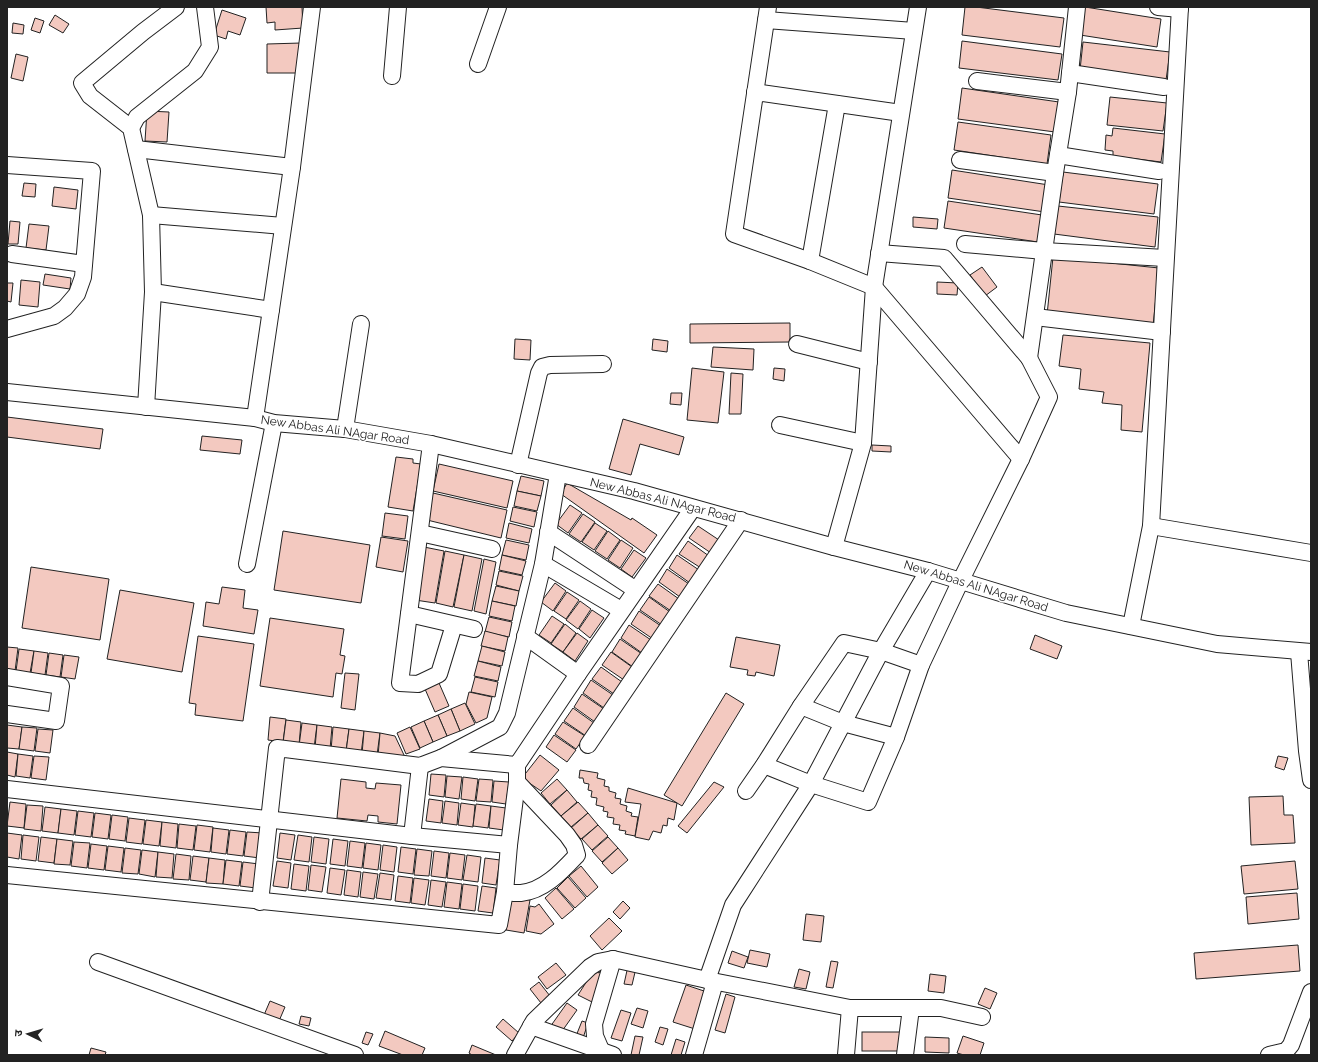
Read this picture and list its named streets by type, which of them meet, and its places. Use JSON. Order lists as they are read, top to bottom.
{
  "streets": {
    "street": ["New Abbas Ali NAgar Road"]
  },
  "north": "left"
}
